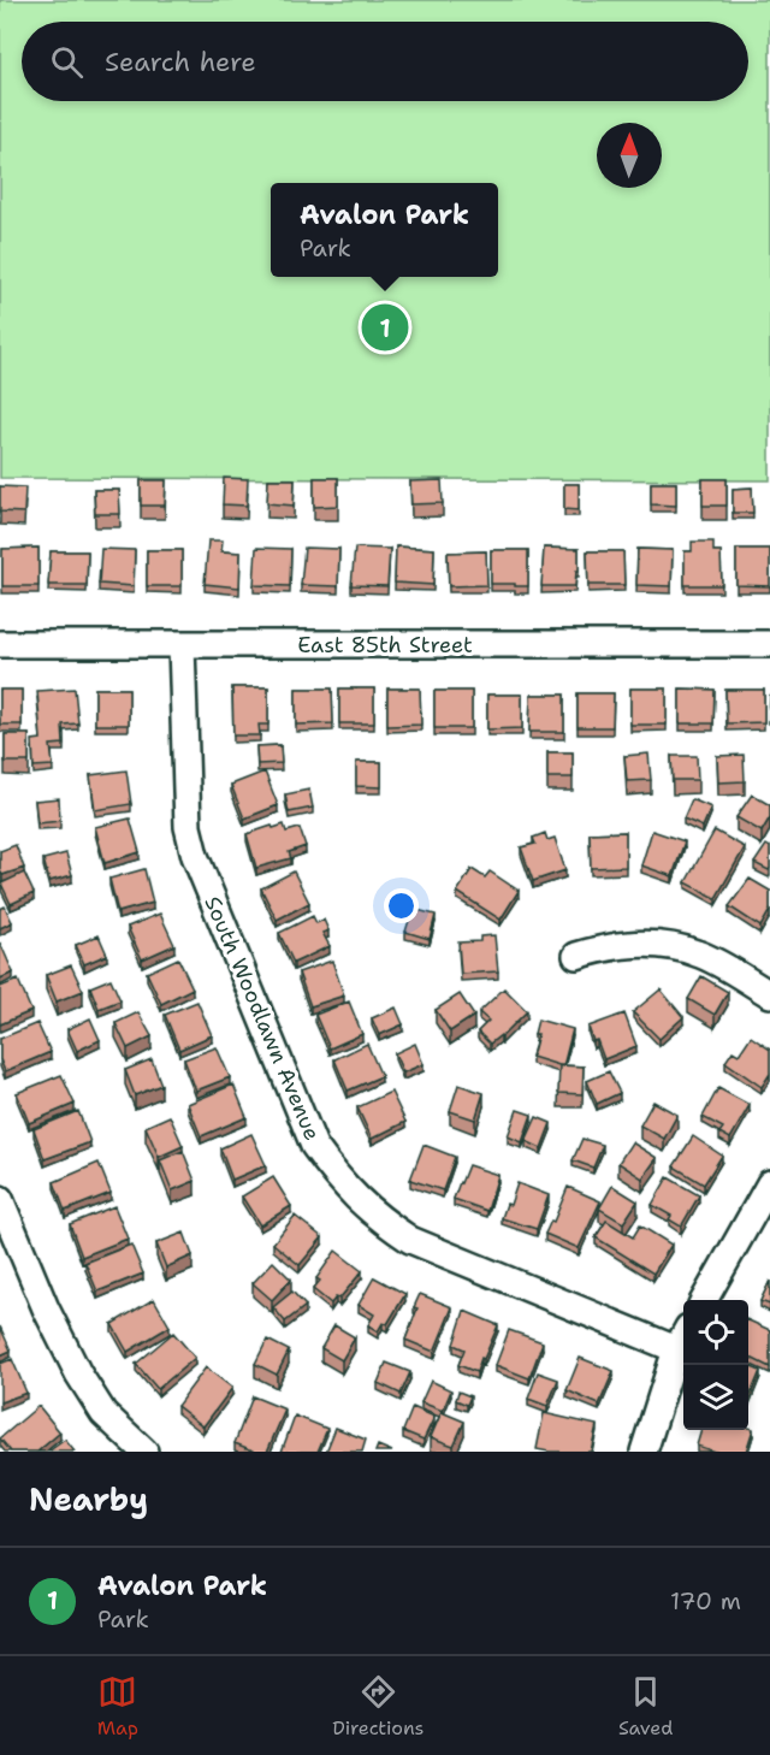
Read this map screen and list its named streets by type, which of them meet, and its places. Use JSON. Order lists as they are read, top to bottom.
{
  "streets": {
    "street": ["East 85th Street", "South Woodlawn Avenue"]
  },
  "crossings": [
    ["East 85th Street", "South Woodlawn Avenue"]
  ],
  "north": "top",
  "page": {
    "search": "Search here",
    "popup": ["Avalon Park", "Park"],
    "pins": "1",
    "heading": "Nearby",
    "list": [
      {
        "mark": "1",
        "name": "Avalon Park",
        "note": "Park",
        "value": "170 m"
      }
    ],
    "nav": ["Map", "Directions", "Saved"]
  }
}
